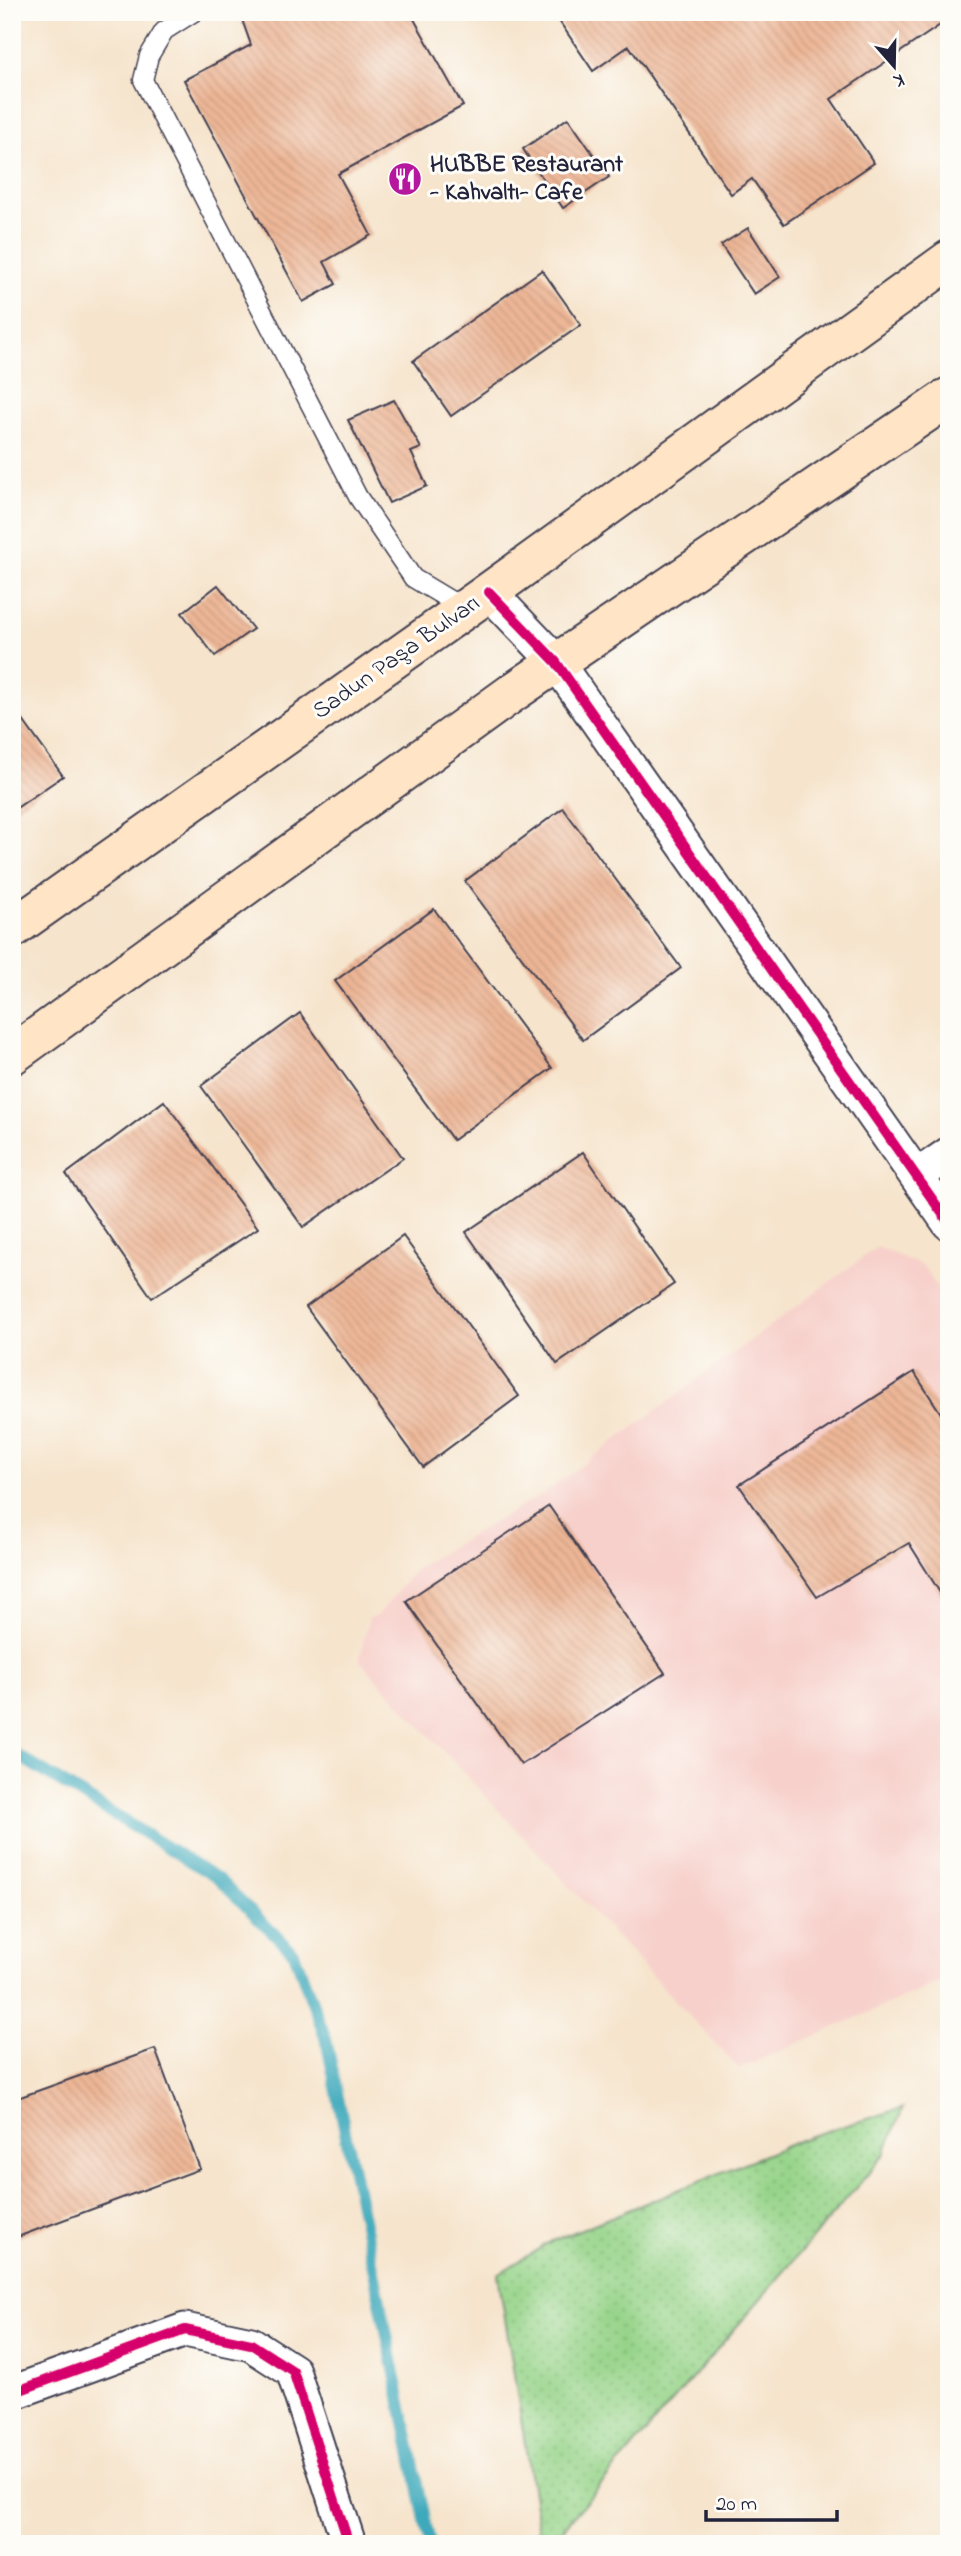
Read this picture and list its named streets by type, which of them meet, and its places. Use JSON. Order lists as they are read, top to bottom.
{
  "streets": {
    "main road": ["Sadun Paşa Bulvarı"]
  },
  "places": {
    "restaurant": ["HUBBE Restaurant - Kahvaltı- Cafe"]
  },
  "scale_bar": "20 m",
  "north": "bottom"
}
